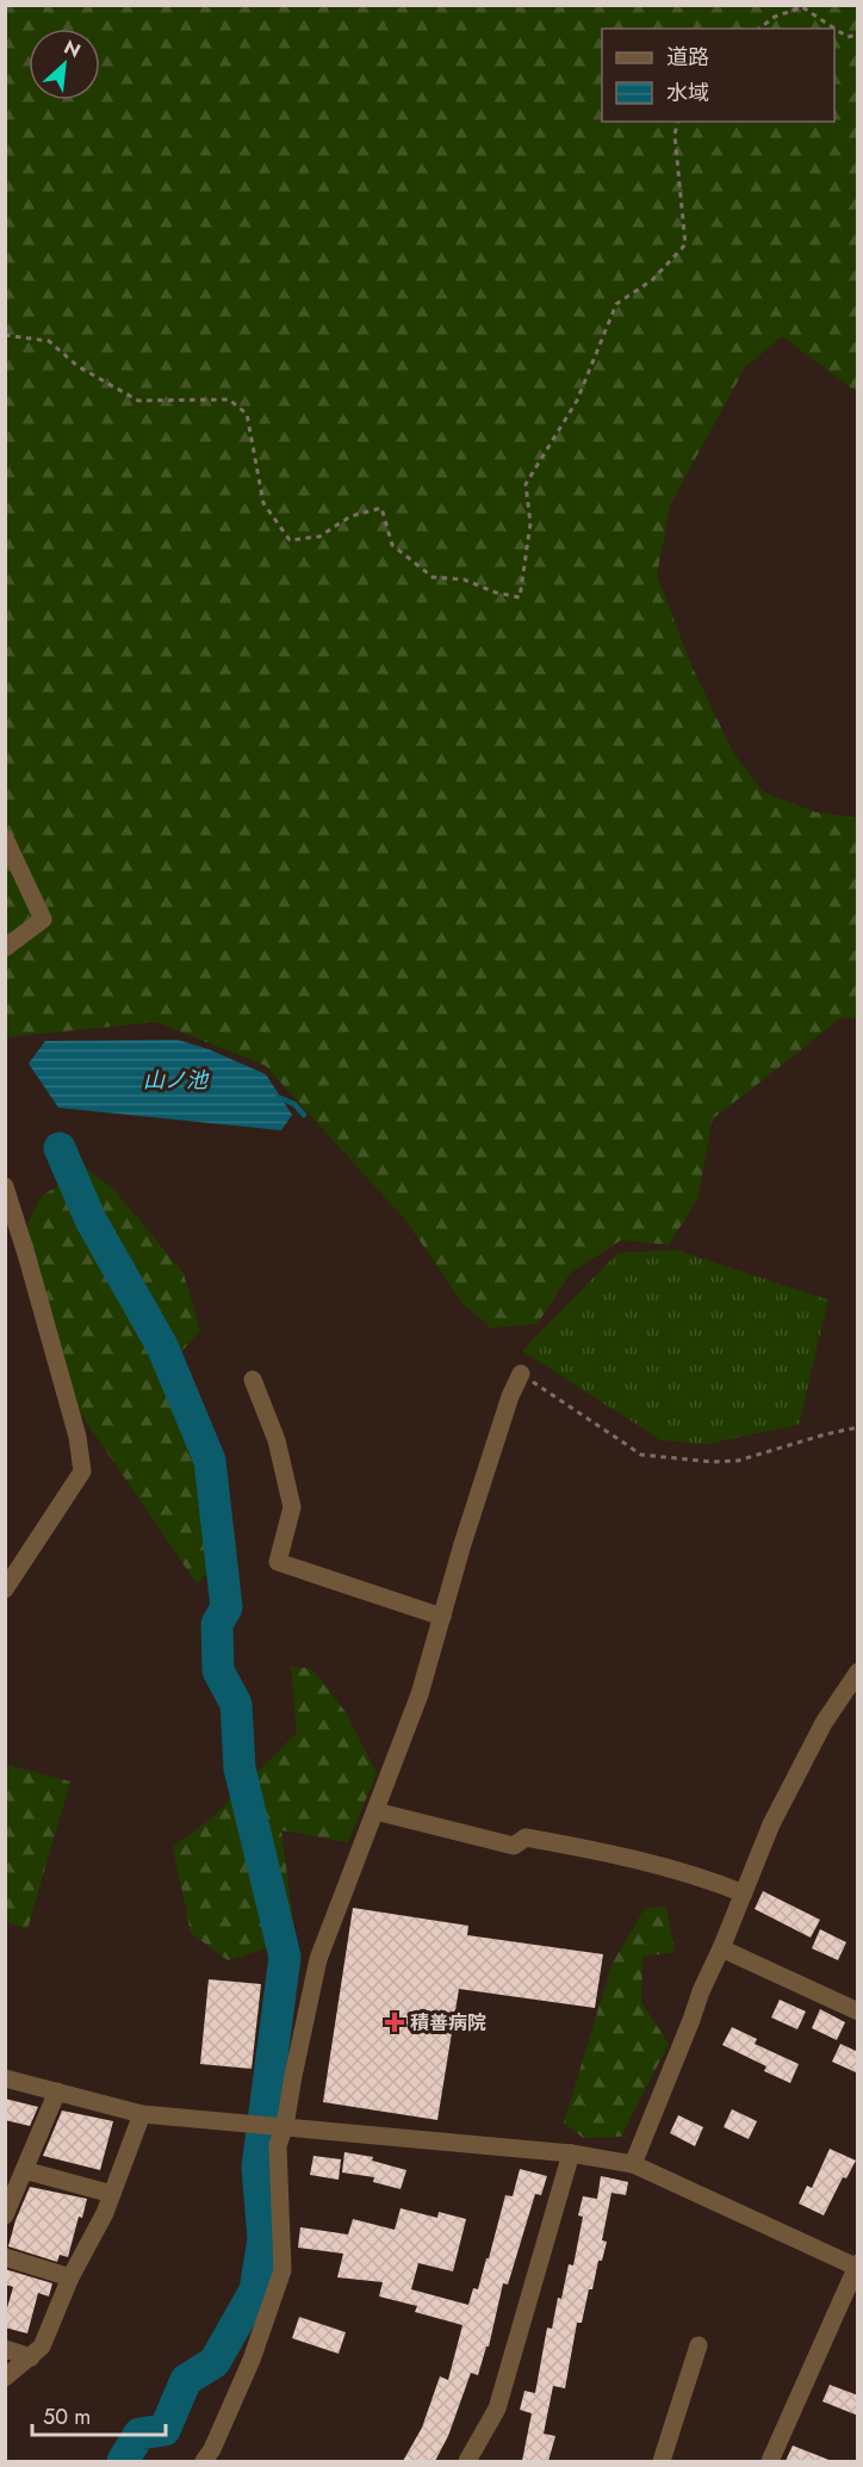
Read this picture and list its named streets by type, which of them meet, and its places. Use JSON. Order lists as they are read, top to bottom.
{
  "water": ["山ノ池"],
  "places": {
    "health": ["積善病院"]
  },
  "legend": ["道路", "水域"],
  "scale_bar": "50 m",
  "north": "top right"
}
